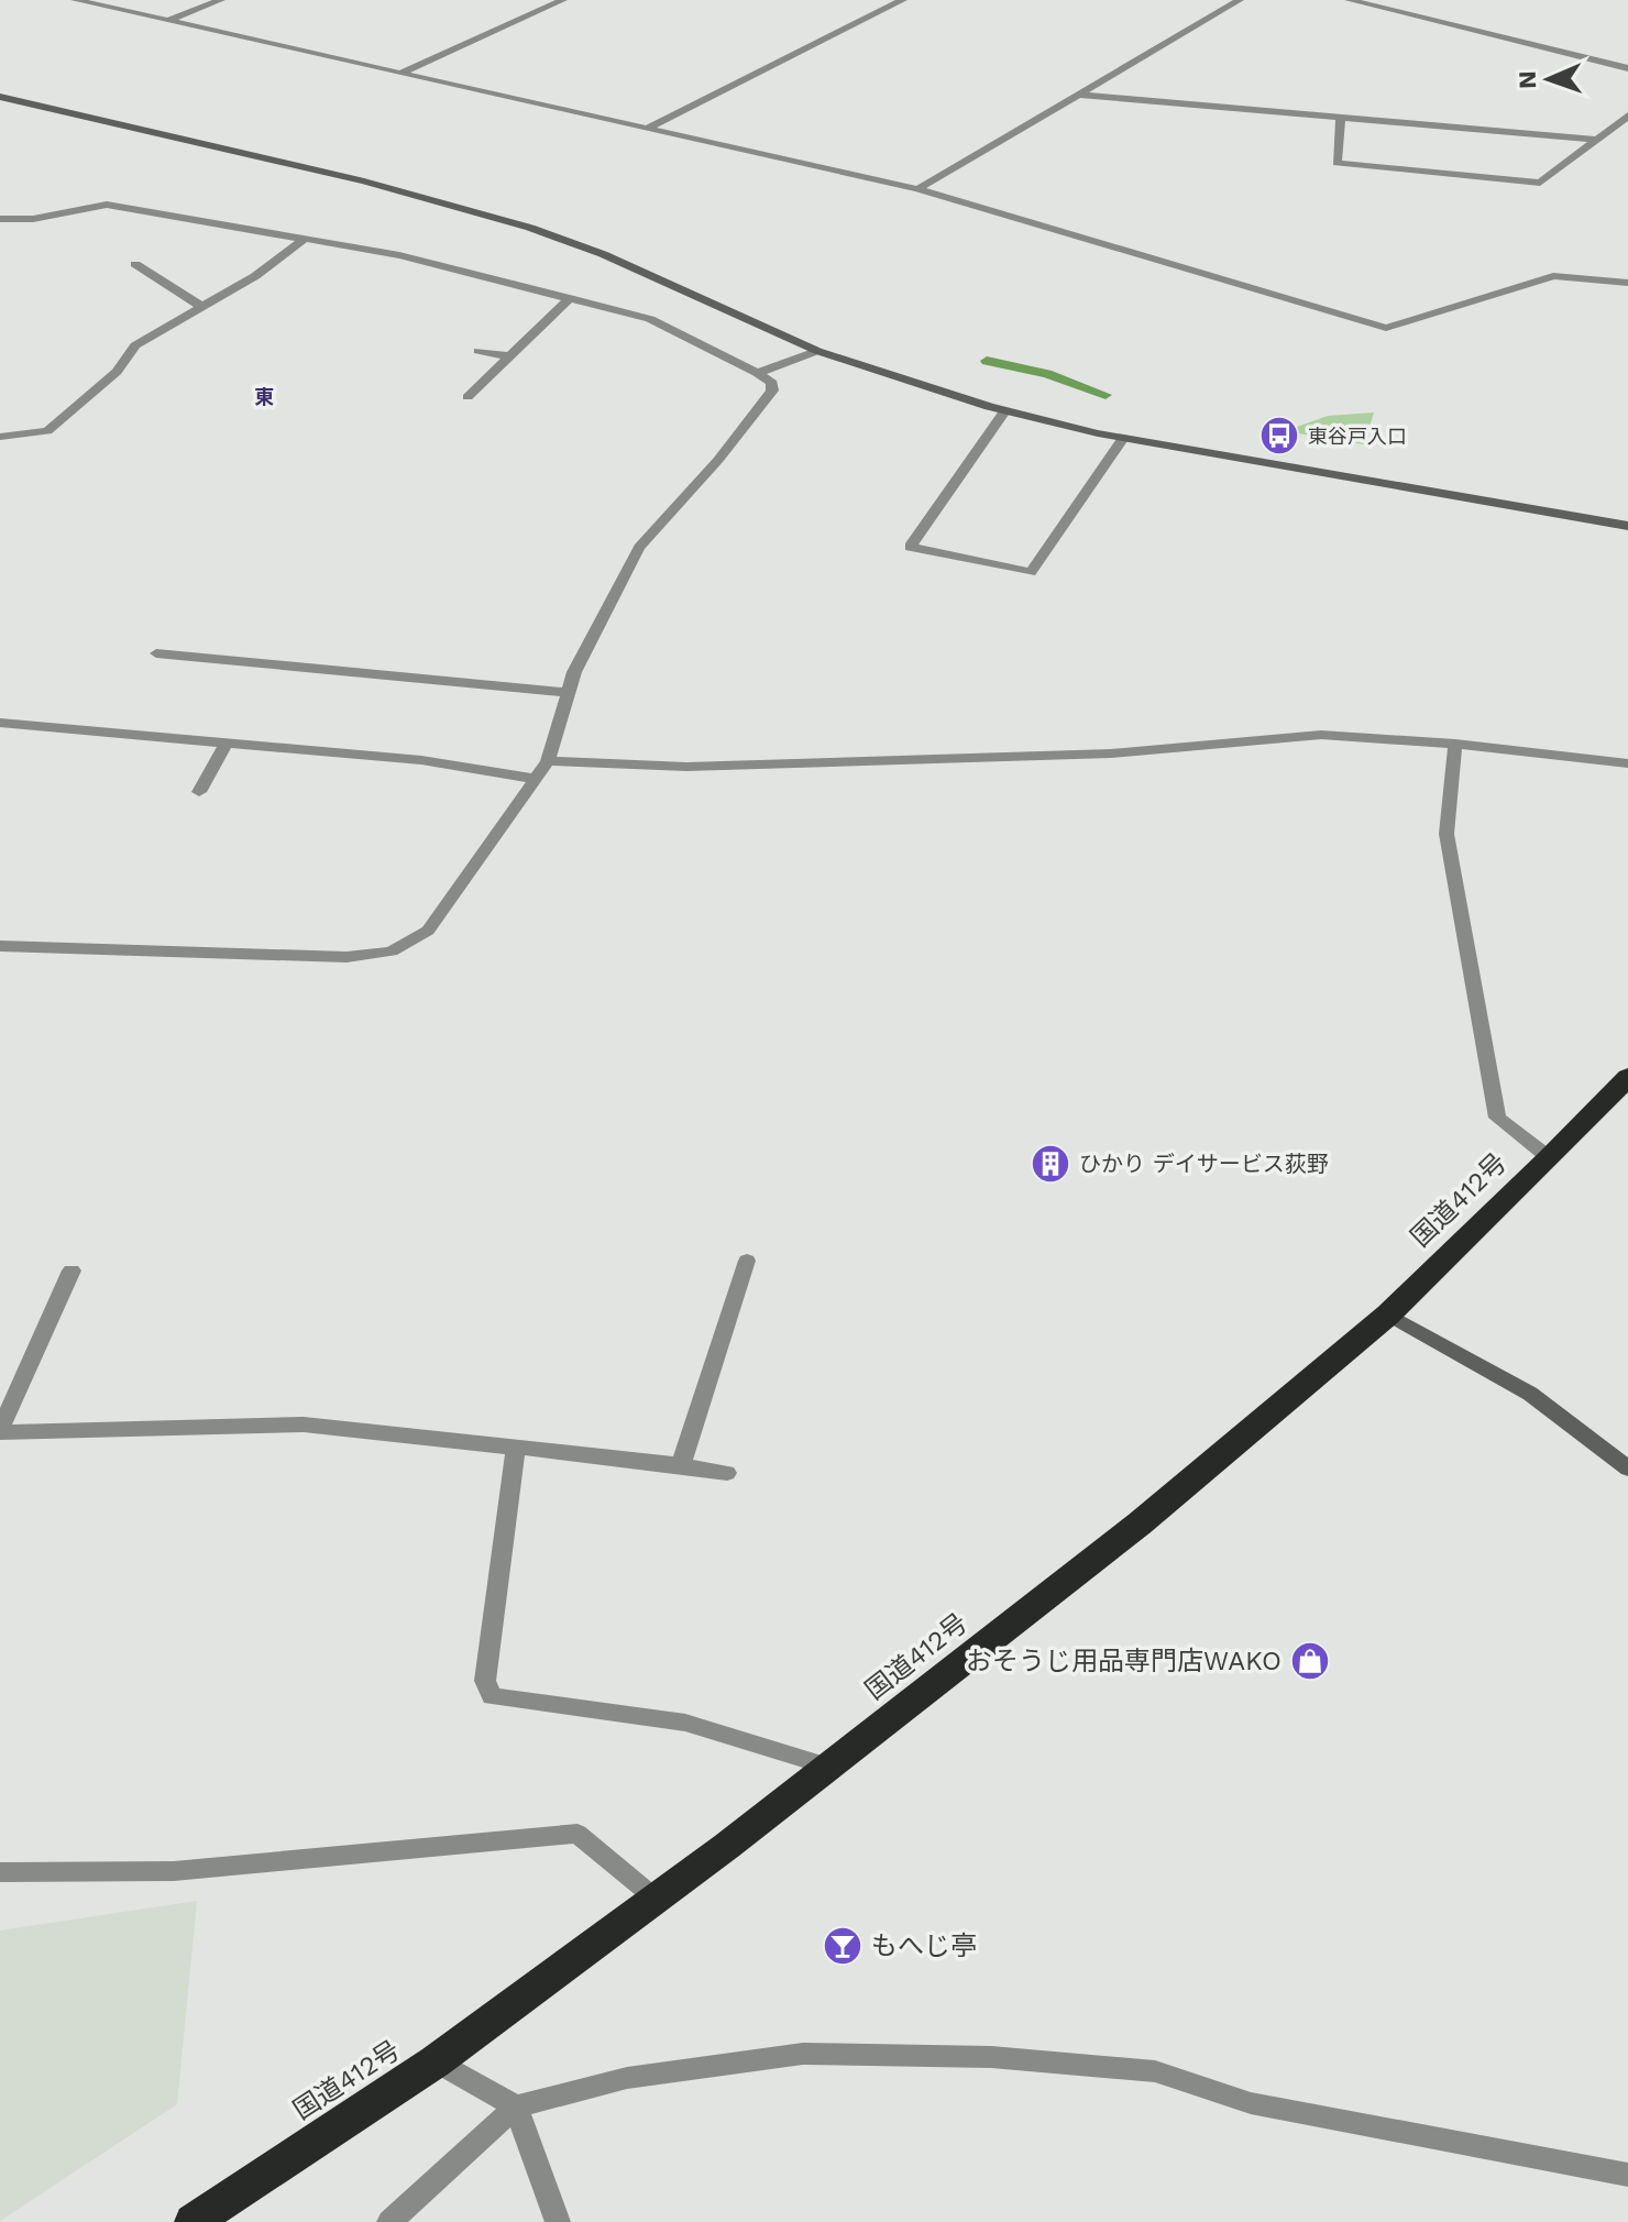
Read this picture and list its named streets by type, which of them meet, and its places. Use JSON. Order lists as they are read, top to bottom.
{
  "streets": {
    "highway": ["国道412号"]
  },
  "districts": ["東"],
  "places": {
    "bus stop": ["東谷戸入口"],
    "building": ["ひかり デイサービス荻野"],
    "shop": ["おそうじ用品専門店WAKO"],
    "bar": ["もへじ亭"]
  },
  "north": "left"
}
